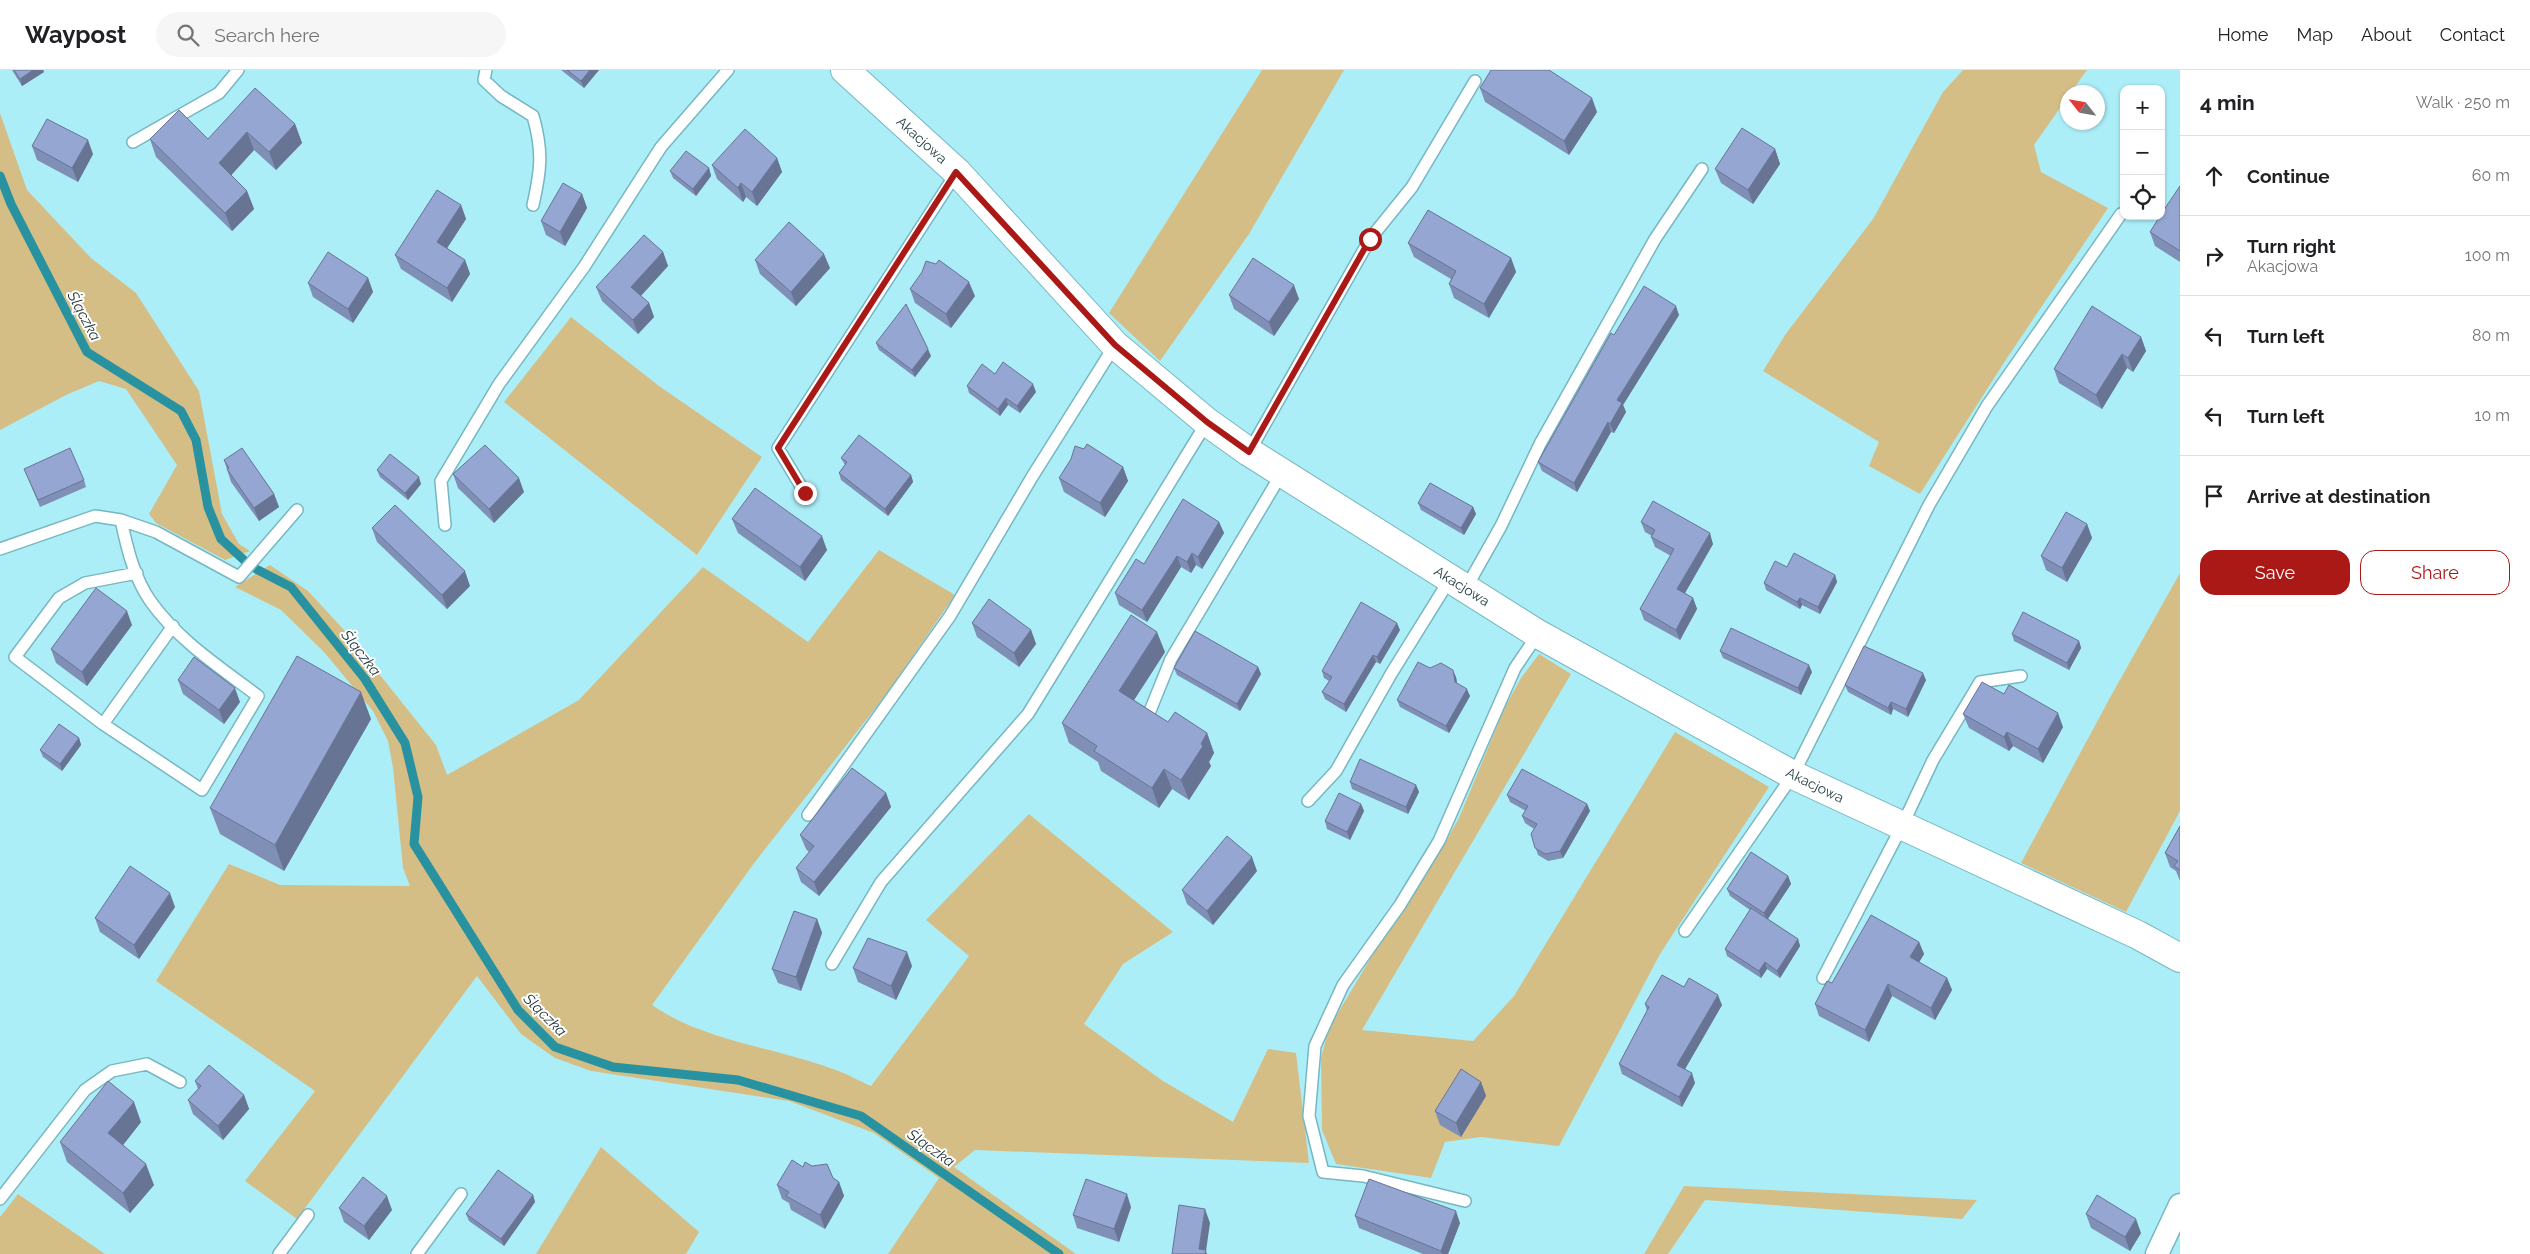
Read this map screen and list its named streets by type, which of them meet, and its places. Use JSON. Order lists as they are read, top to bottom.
{
  "streets": {
    "street": ["Akacjowa"]
  },
  "water": ["Ślączka"],
  "north": "top left",
  "page": {
    "header": "Waypost",
    "search": "Search here",
    "nav": [
      "Home",
      "Map",
      "About",
      "Contact"
    ],
    "heading": ["4 min", "Walk · 250 m"],
    "map_buttons": ["+", "−"],
    "list": [
      ["Continue", "60 m"],
      ["Turn right", "Akacjowa", "100 m"],
      ["Turn left", "80 m"],
      ["Turn left", "10 m"],
      "Arrive at destination"
    ],
    "buttons": ["Save", "Share"]
  }
}
